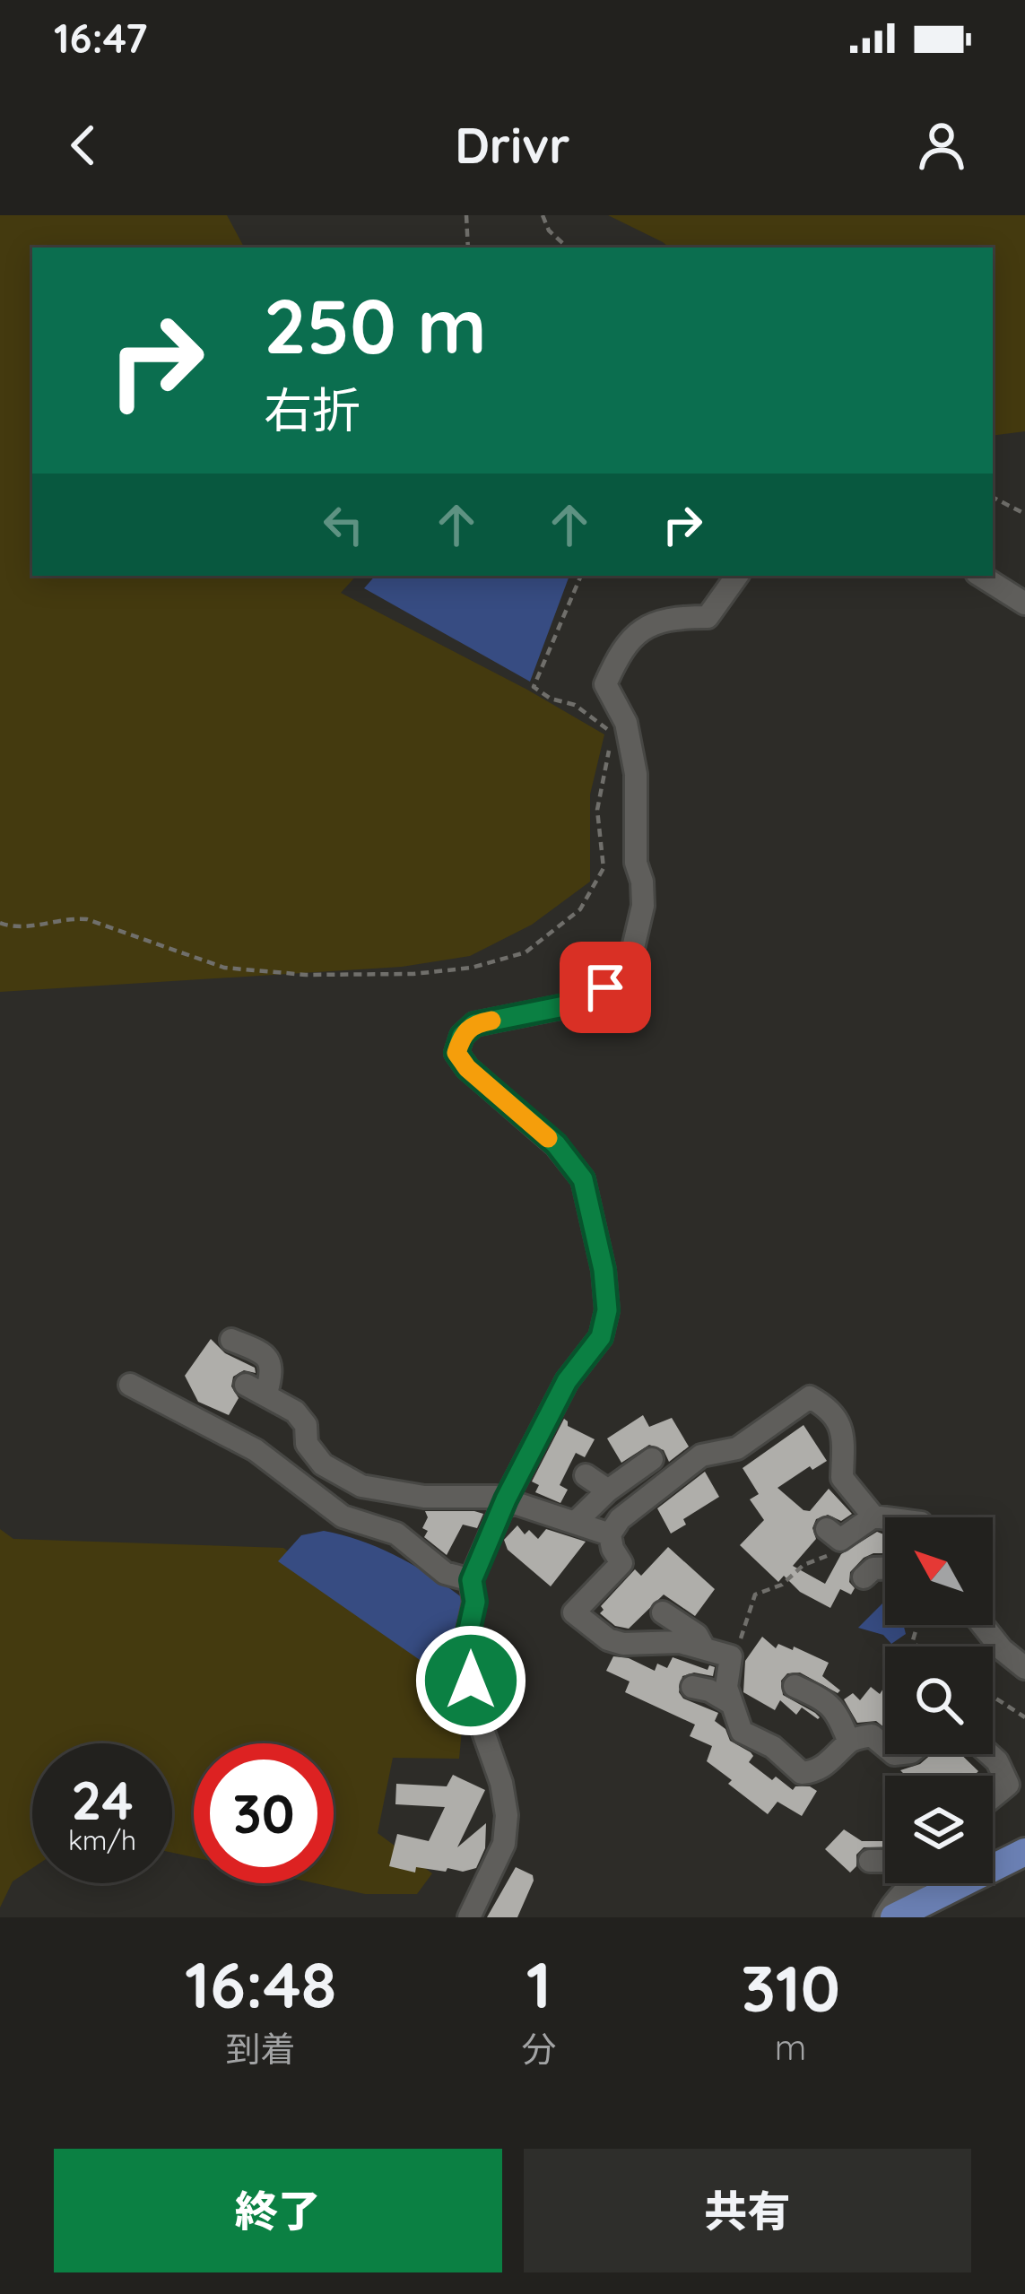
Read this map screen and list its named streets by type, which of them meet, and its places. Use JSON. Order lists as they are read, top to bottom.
{
  "north": "top left",
  "page": {
    "status": "16:47",
    "header": "Drivr",
    "turn": ["250 m", "右折"],
    "speed": "24 km/h",
    "limit": "30",
    "eta": [
      "16:48",
      "到着",
      "1",
      "分",
      "310",
      "m"
    ],
    "buttons": ["終了", "共有"]
  }
}
